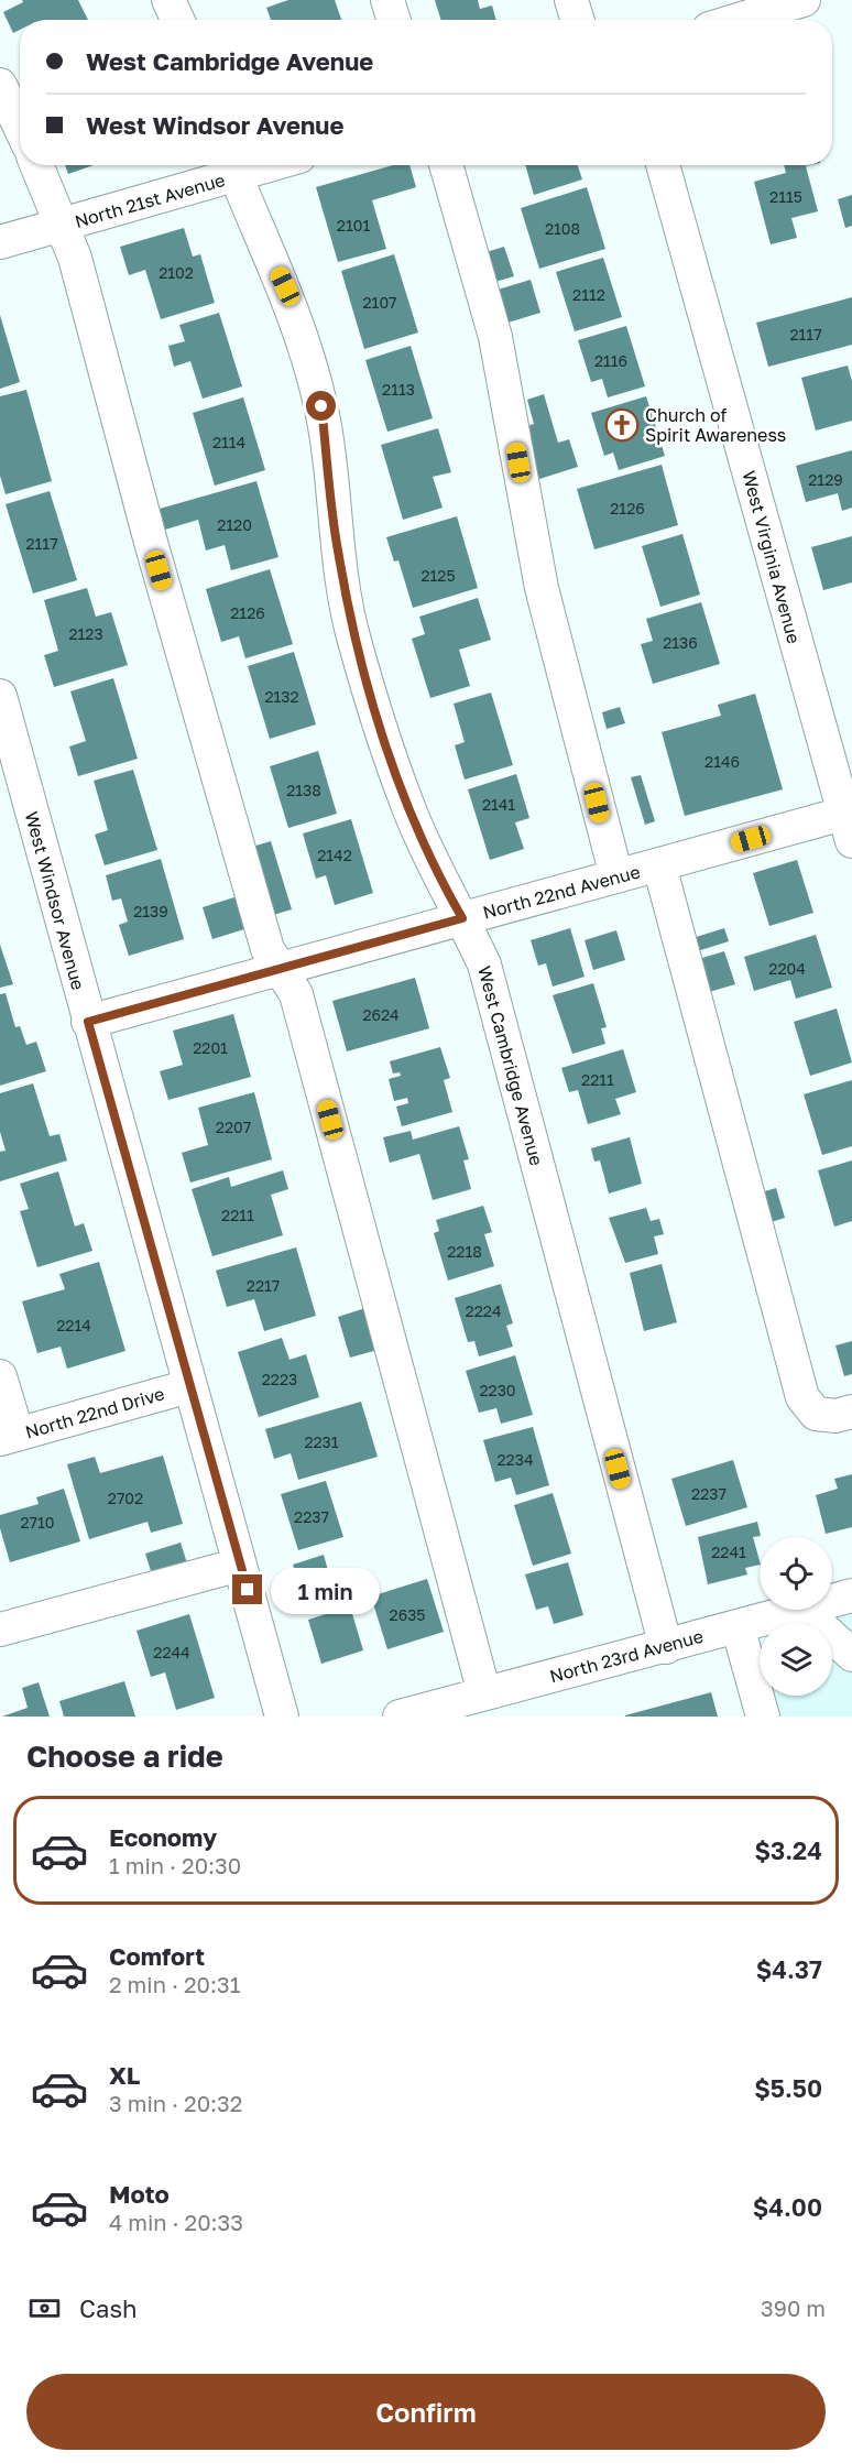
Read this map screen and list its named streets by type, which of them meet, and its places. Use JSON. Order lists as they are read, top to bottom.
{
  "streets": {
    "street": [
      "North 21st Avenue",
      "West Virginia Avenue",
      "North 22nd Avenue",
      "West Windsor Avenue",
      "West Cambridge Avenue",
      "North 22nd Drive",
      "North 23rd Avenue"
    ]
  },
  "crossings": [
    ["North 21st Avenue", "West Cambridge Avenue"],
    ["West Virginia Avenue", "North 22nd Avenue"],
    ["North 22nd Avenue", "West Windsor Avenue"],
    ["North 22nd Avenue", "West Cambridge Avenue"],
    ["West Windsor Avenue", "North 22nd Drive"],
    ["West Cambridge Avenue", "North 23rd Avenue"]
  ],
  "places": {
    "church": ["Church of Spirit Awareness"]
  },
  "house_numbers": [
    "2115",
    "2101",
    "2108",
    "2102",
    "2112",
    "2107",
    "2117",
    "2116",
    "2113",
    "2114",
    "2129",
    "2126",
    "2120",
    "2117",
    "2125",
    "2126",
    "2123",
    "2136",
    "2132",
    "2146",
    "2138",
    "2141",
    "2142",
    "2139",
    "2204",
    "2624",
    "2201",
    "2211",
    "2207",
    "2211",
    "2218",
    "2217",
    "2224",
    "2214",
    "2223",
    "2230",
    "2231",
    "2234",
    "2237",
    "2702",
    "2237",
    "2710",
    "2241",
    "2635",
    "2244"
  ],
  "page": {
    "banner": ["West Cambridge Avenue", "West Windsor Avenue"],
    "bubble": "1 min",
    "heading": "Choose a ride",
    "list": [
      {
        "name": "Economy",
        "note": "1 min · 20:30",
        "value": "$3.24"
      },
      {
        "name": "Comfort",
        "note": "2 min · 20:31",
        "value": "$4.37"
      },
      {
        "name": "XL",
        "note": "3 min · 20:32",
        "value": "$5.50"
      },
      {
        "name": "Moto",
        "note": "4 min · 20:33",
        "value": "$4.00"
      }
    ],
    "pay": ["Cash", "390 m"],
    "buttons": "Confirm"
  }
}
